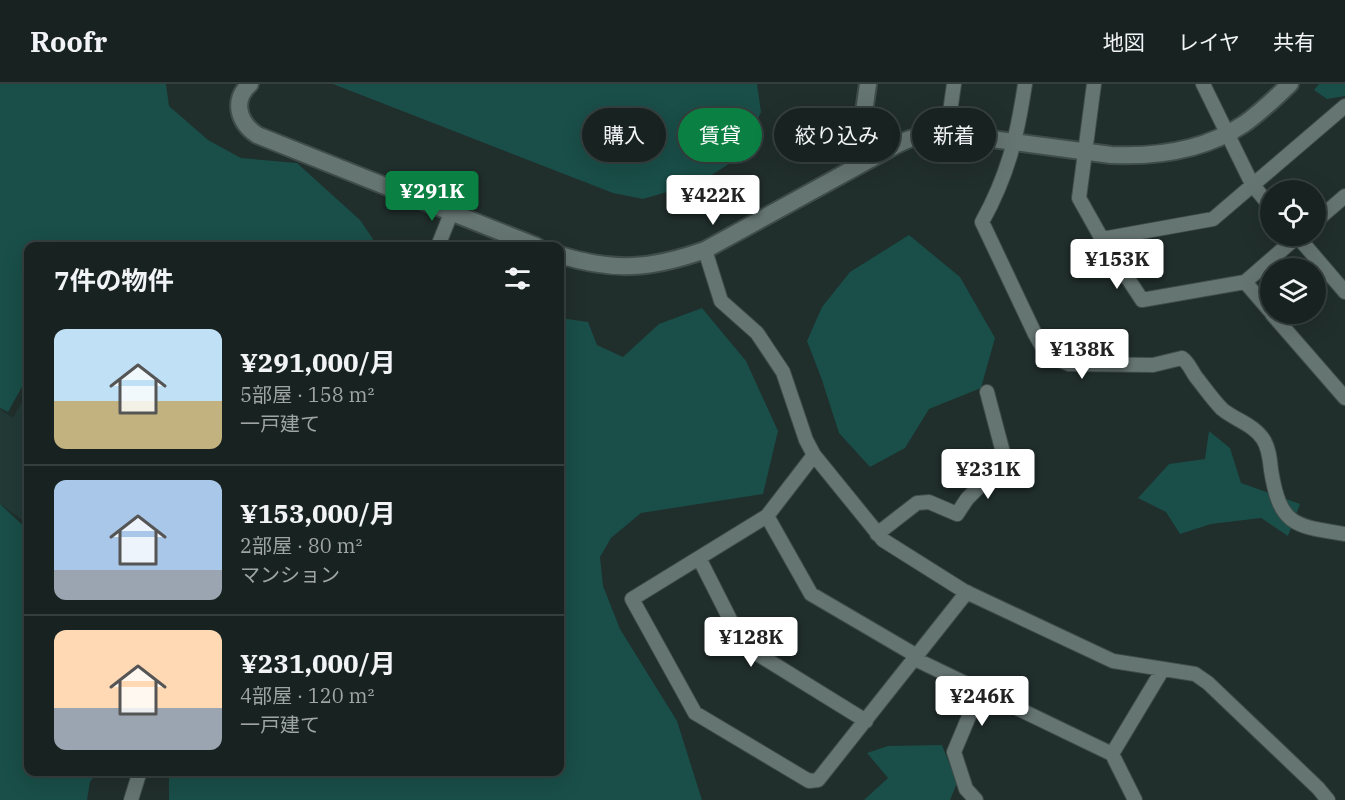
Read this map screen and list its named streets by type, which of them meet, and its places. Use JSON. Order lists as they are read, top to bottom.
{
  "page": {
    "header": "Roofr",
    "nav": ["地図", "レイヤ", "共有"],
    "chip": [
      "購入",
      "賃貸",
      "絞り込み",
      "新着"
    ],
    "price": [
      "¥291K",
      "¥422K",
      "¥153K",
      "¥138K",
      "¥231K",
      "¥128K",
      "¥246K"
    ],
    "heading": "7件の物件",
    "list": [
      {
        "name": "¥291,000/月",
        "note": "5部屋 · 158 m² · 一戸建て"
      },
      {
        "name": "¥153,000/月",
        "note": "2部屋 · 80 m² · マンション"
      },
      {
        "name": "¥231,000/月",
        "note": "4部屋 · 120 m² · 一戸建て"
      }
    ]
  }
}
